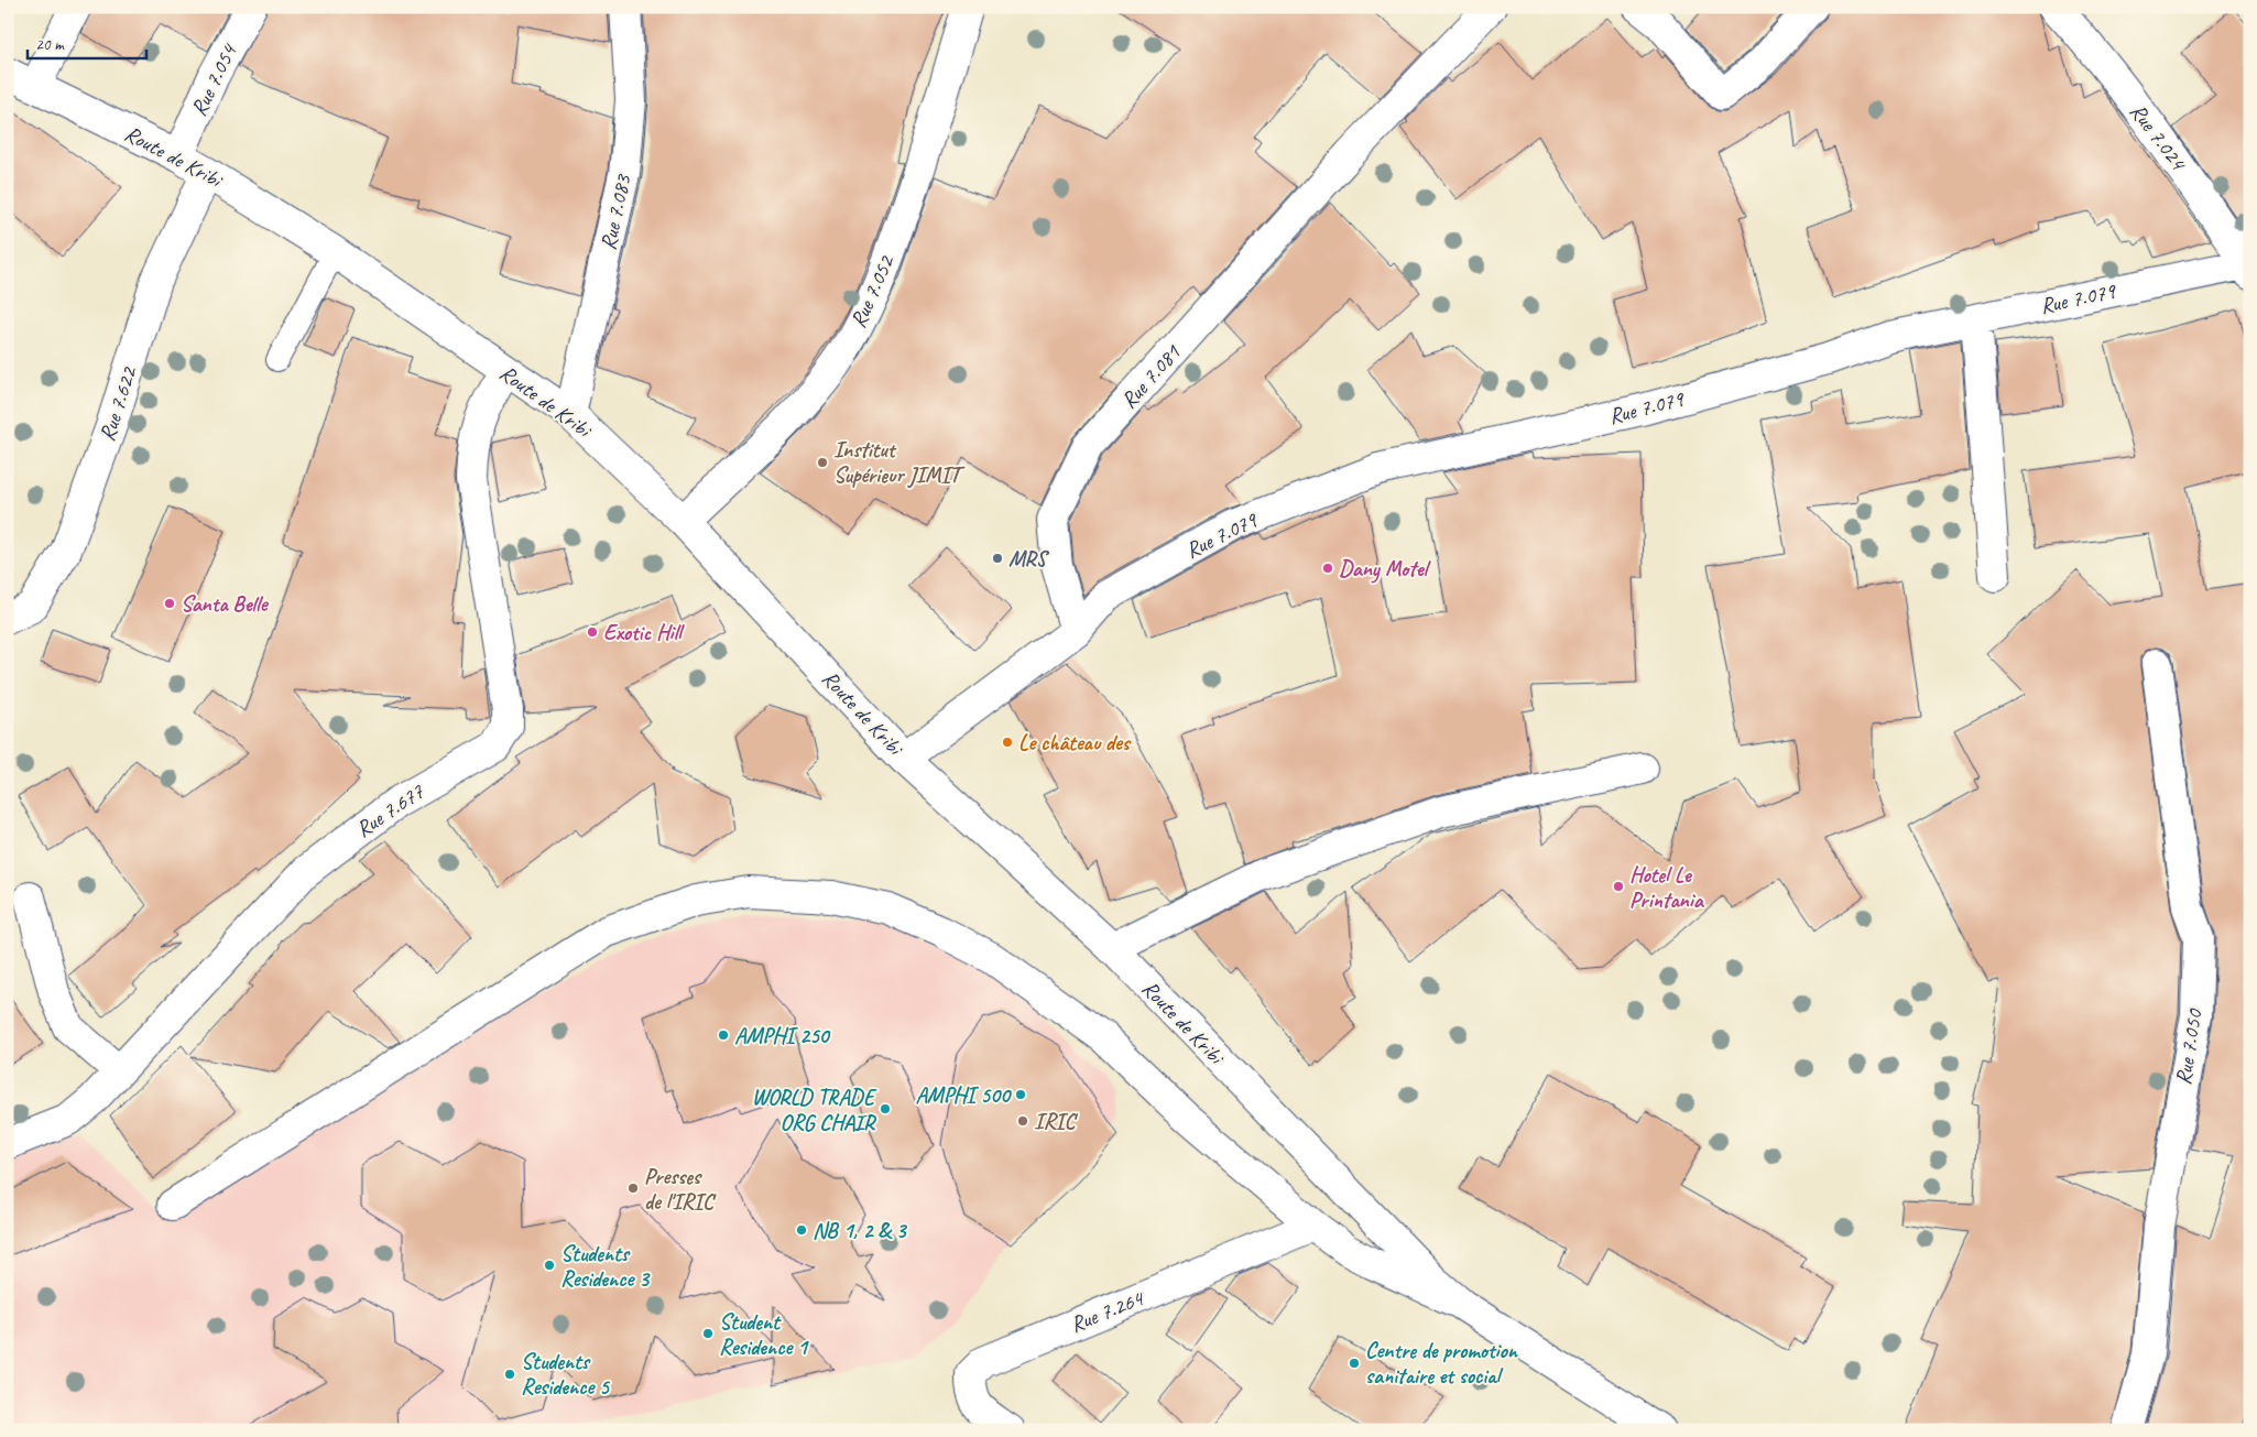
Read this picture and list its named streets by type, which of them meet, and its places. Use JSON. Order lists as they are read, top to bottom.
{
  "streets": {
    "street": [
      "Rue 7.054",
      "Rue 7.024",
      "Route de Kribi",
      "Rue 7.083",
      "Rue 7.052",
      "Rue 7.079",
      "Rue 7.081",
      "Rue 7.622",
      "Rue 7.677",
      "Rue 7.050",
      "Rue 7.264"
    ]
  },
  "crossings": [
    ["Rue 7.054", "Route de Kribi"],
    ["Rue 7.024", "Rue 7.079"],
    ["Route de Kribi", "Rue 7.083"],
    ["Route de Kribi", "Rue 7.052"],
    ["Route de Kribi", "Rue 7.622"],
    ["Route de Kribi", "Rue 7.677"],
    ["Rue 7.079", "Rue 7.081"]
  ],
  "places": [
    "Institut Supérieur JIMIT",
    "MRS",
    "Dany Motel",
    "Santa Belle",
    "Exotic Hill",
    "Le château des",
    "Hotel Le Printania",
    "AMPHI 250",
    "AMPHI 500",
    "WORLD TRADE ORG CHAIR",
    "IRIC",
    "Presses de l'IRIC",
    "NB 1, 2 & 3",
    "Students Residence 3",
    "Student Residence 1",
    "Centre de promotion sanitaire et social",
    "Students Residence 5"
  ],
  "scale_bar": "20 m"
}
